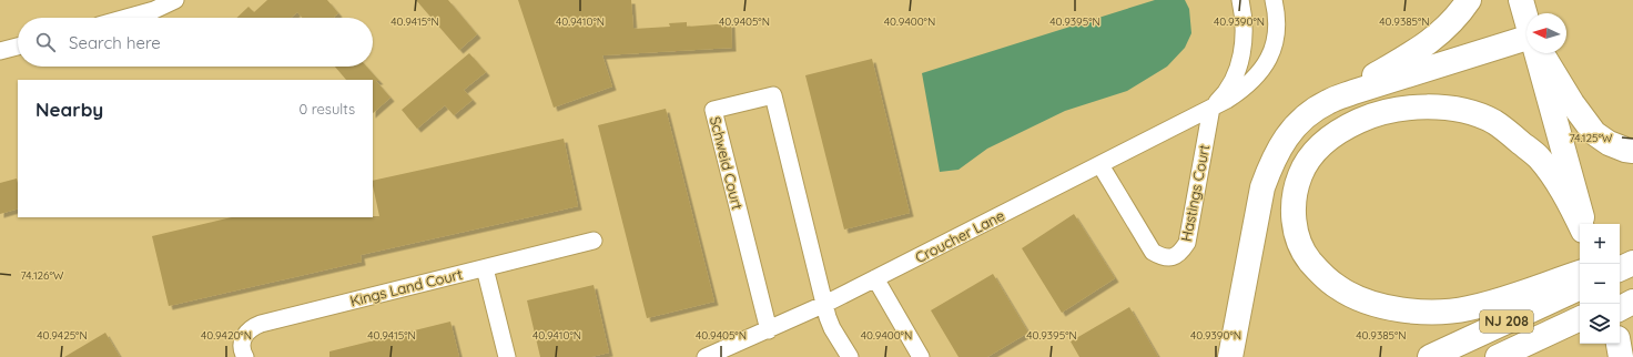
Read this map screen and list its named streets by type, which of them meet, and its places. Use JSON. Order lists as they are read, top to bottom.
{
  "streets": {
    "main road": ["NJ 208"],
    "street": [
      "Schweid Court",
      "Hastings Court",
      "Croucher Lane",
      "Kings Land Court"
    ]
  },
  "crossings": [
    ["Schweid Court", "Croucher Lane"],
    ["Hastings Court", "Croucher Lane"]
  ],
  "north": "left",
  "page": {
    "search": "Search here",
    "heading": ["Nearby", "0 results"],
    "map_buttons": ["+", "−"]
  },
  "coordinates": [
    "40.9415°N",
    "40.9410°N",
    "40.9405°N",
    "40.9400°N",
    "40.9395°N",
    "40.9390°N",
    "40.9385°N",
    "74.125°W",
    "74.126°W",
    "40.9425°N",
    "40.9420°N"
  ]
}
